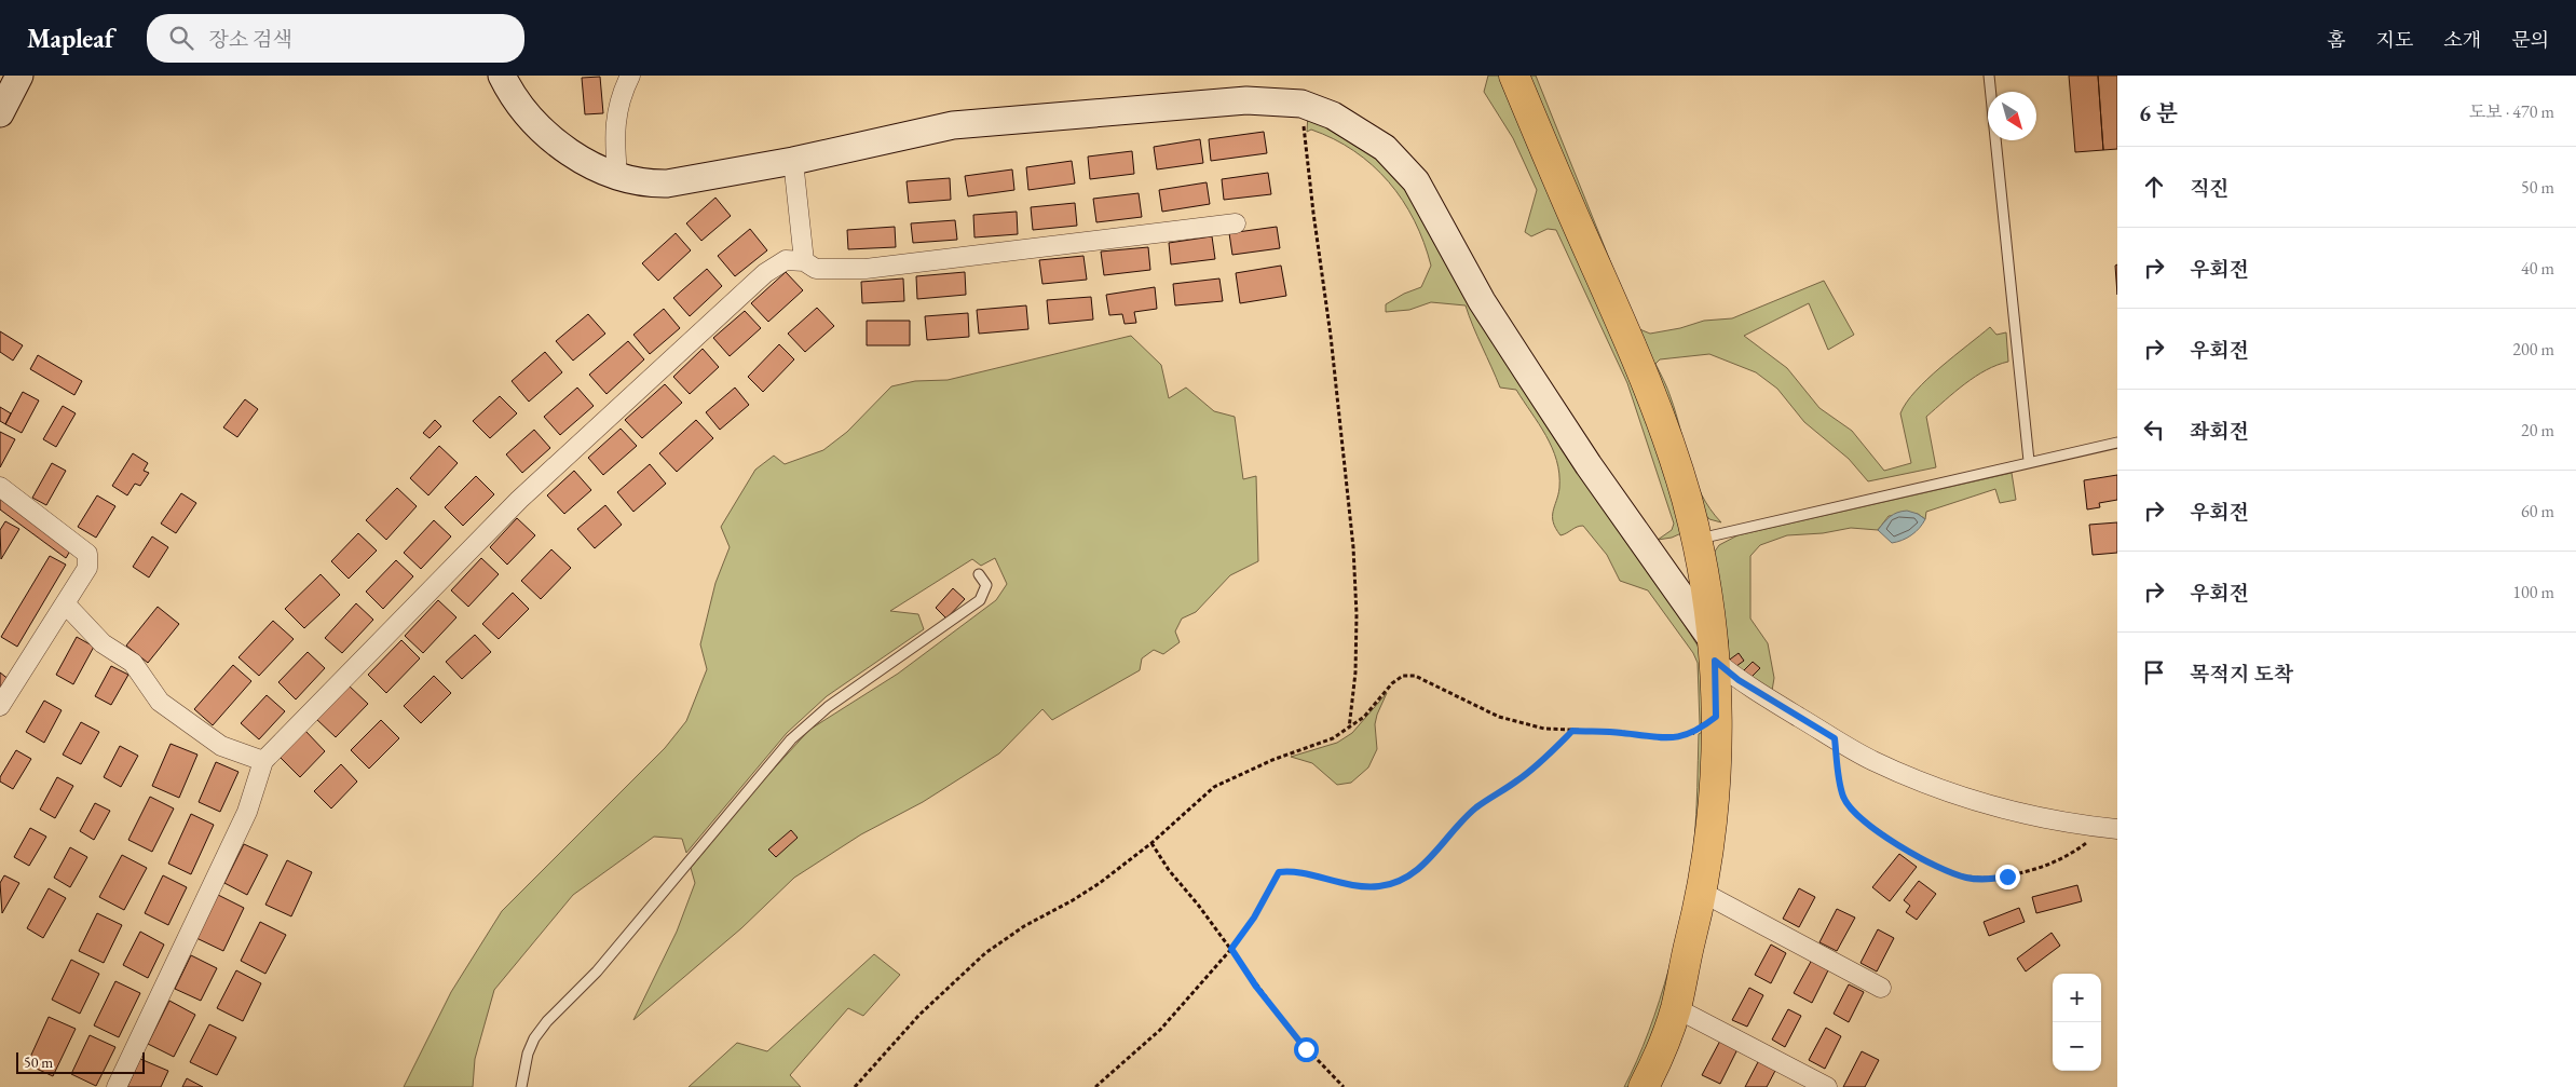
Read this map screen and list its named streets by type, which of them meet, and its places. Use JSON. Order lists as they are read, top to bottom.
{
  "scale_bar": "50 m",
  "north": "bottom right",
  "page": {
    "header": "Mapleaf",
    "search": "장소 검색",
    "nav": [
      "홈",
      "지도",
      "소개",
      "문의"
    ],
    "heading": ["6 분", "도보 · 470 m"],
    "list": [
      ["직진", "50 m"],
      ["우회전", "40 m"],
      ["우회전", "200 m"],
      ["좌회전", "20 m"],
      ["우회전", "60 m"],
      ["우회전", "100 m"],
      "목적지 도착"
    ],
    "map_buttons": ["+", "−"],
    "scale": "50 m"
  }
}
